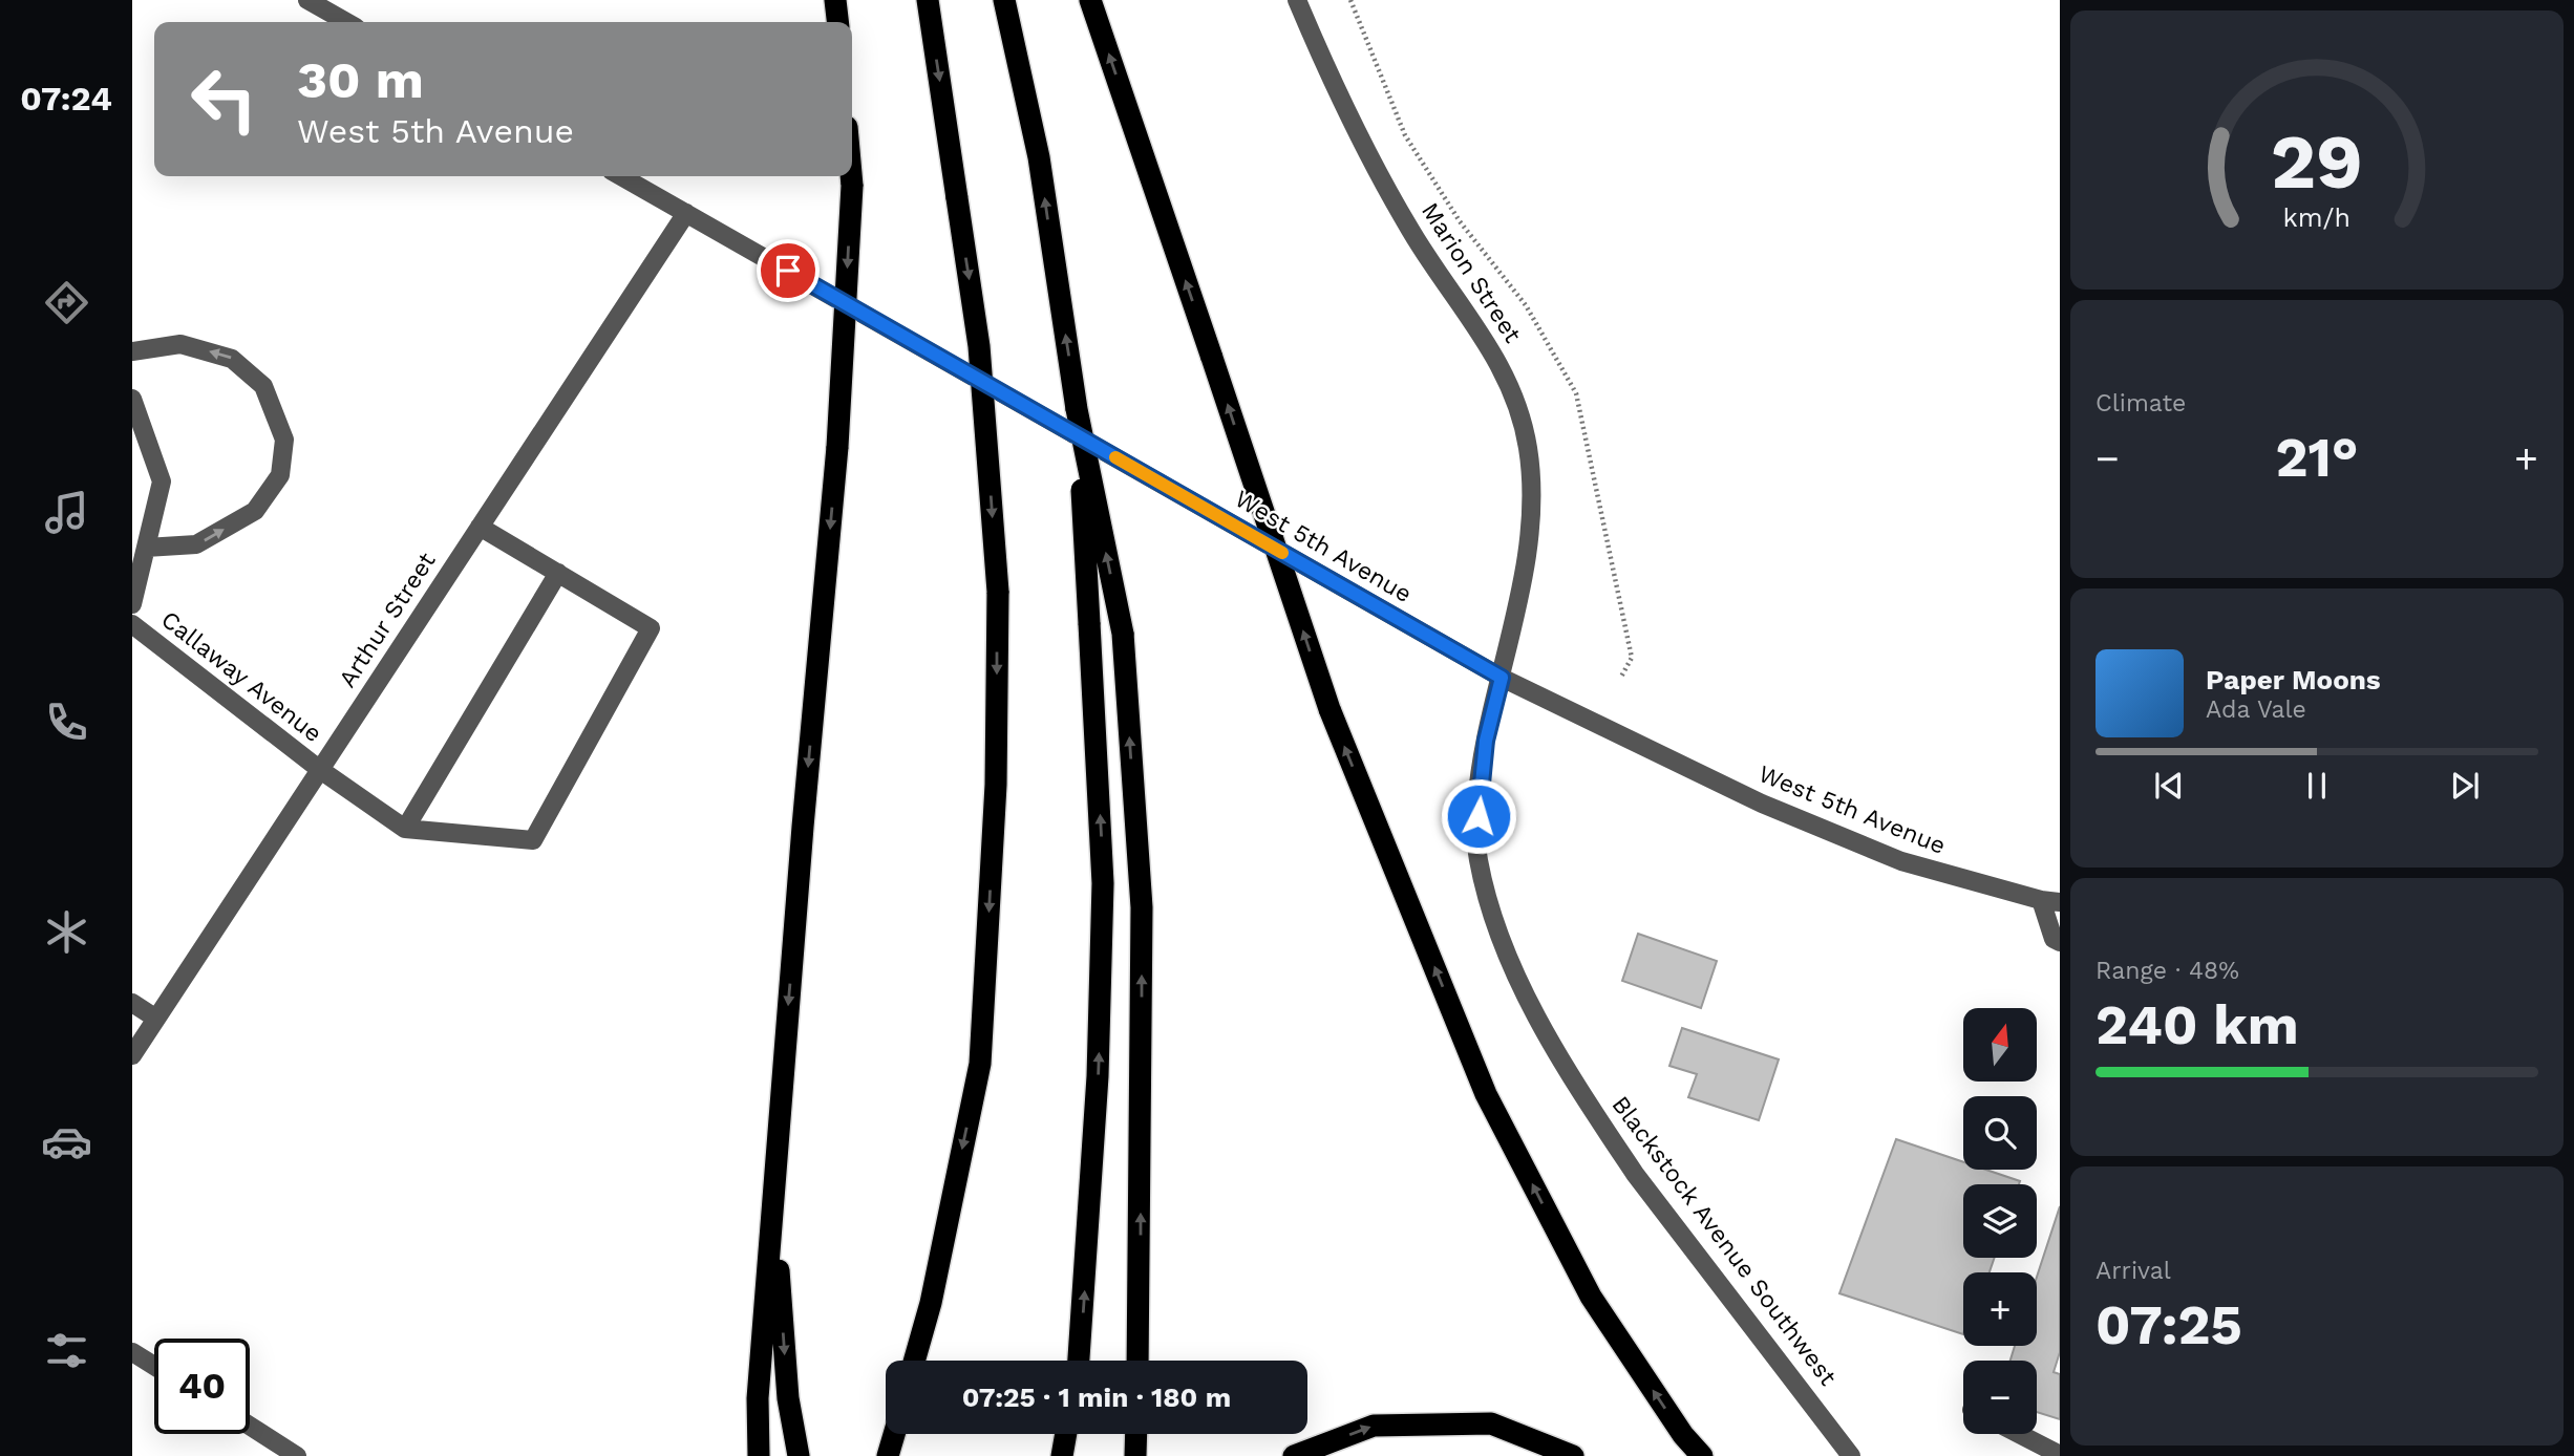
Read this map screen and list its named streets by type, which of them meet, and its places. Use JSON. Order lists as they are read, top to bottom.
{
  "streets": {
    "street": [
      "Marion Street",
      "West 5th Avenue",
      "Arthur Street",
      "Callaway Avenue",
      "Blackstock Avenue Southwest"
    ]
  },
  "crossings": [
    ["Marion Street", "West 5th Avenue"],
    ["Marion Street", "Blackstock Avenue Southwest"],
    ["West 5th Avenue", "Arthur Street"],
    ["West 5th Avenue", "Blackstock Avenue Southwest"],
    ["Arthur Street", "Callaway Avenue"]
  ],
  "north": "top",
  "page": {
    "tabs": "07:24",
    "turn": ["30 m", "West 5th Avenue"],
    "tile": [
      "Climate",
      ["Range · 48%", "240 km"],
      ["Arrival", "07:25"]
    ],
    "heat": ["−", "21°", "+"],
    "song": ["Paper Moons", "Ada Vale"],
    "map_buttons": ["+", "−"],
    "limit": "40",
    "trip": "07:25 · 1 min · 180 m",
    "gauge": ["29", "km/h"]
  }
}
